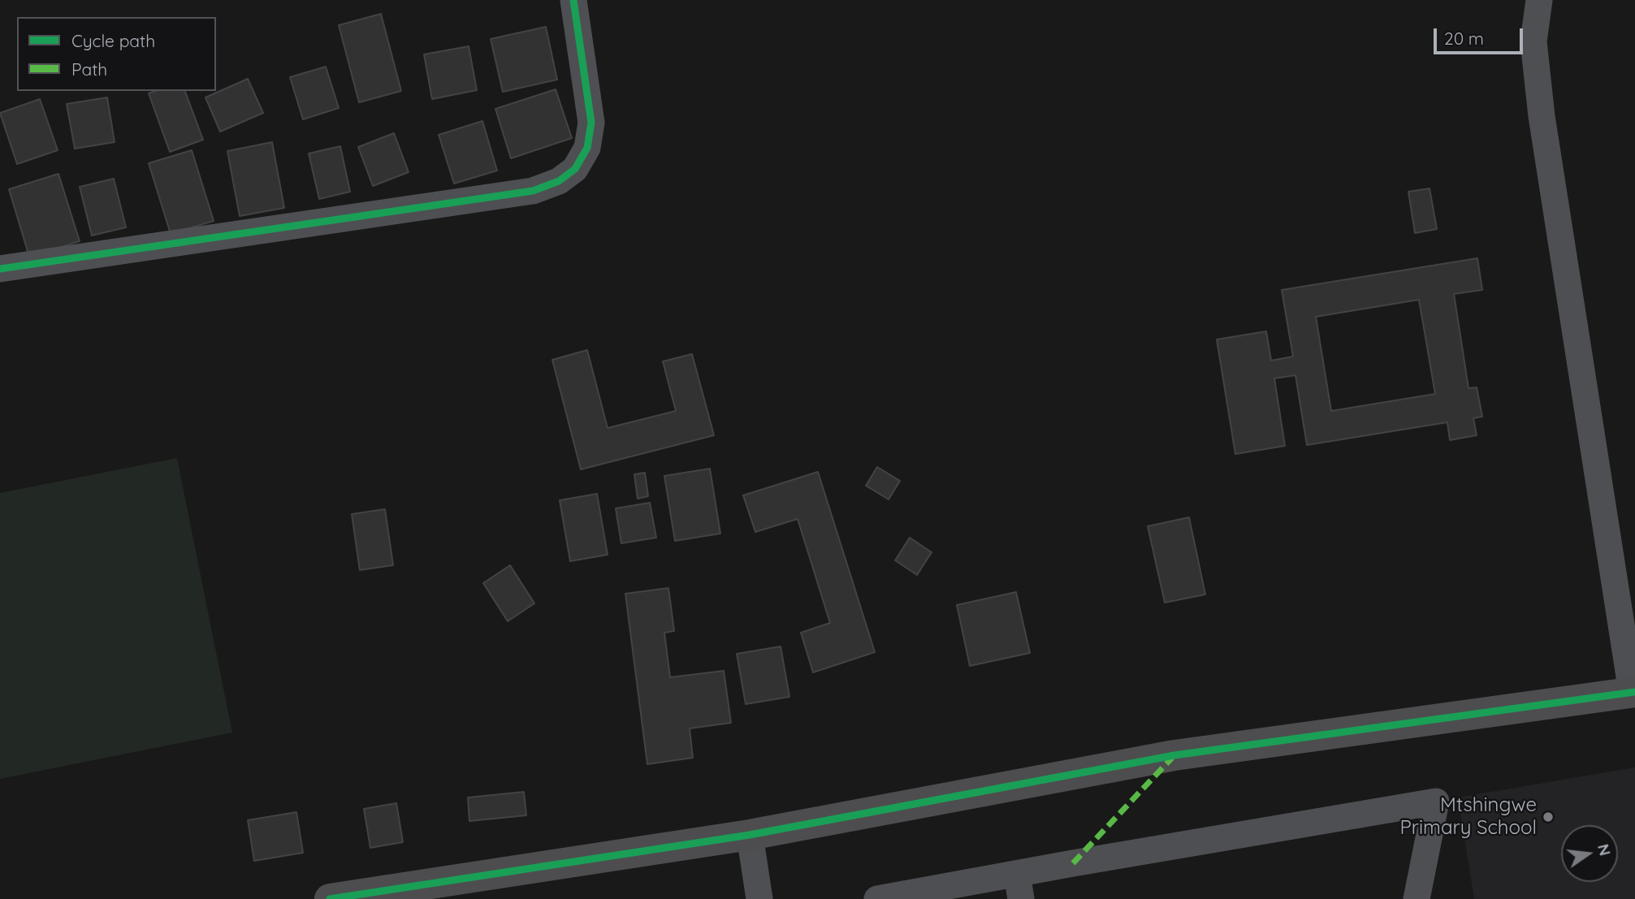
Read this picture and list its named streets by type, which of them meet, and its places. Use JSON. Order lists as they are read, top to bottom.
{
  "places": ["Mtshingwe Primary School"],
  "legend": ["Cycle path", "Path"],
  "scale_bar": "20 m",
  "north": "right"
}
